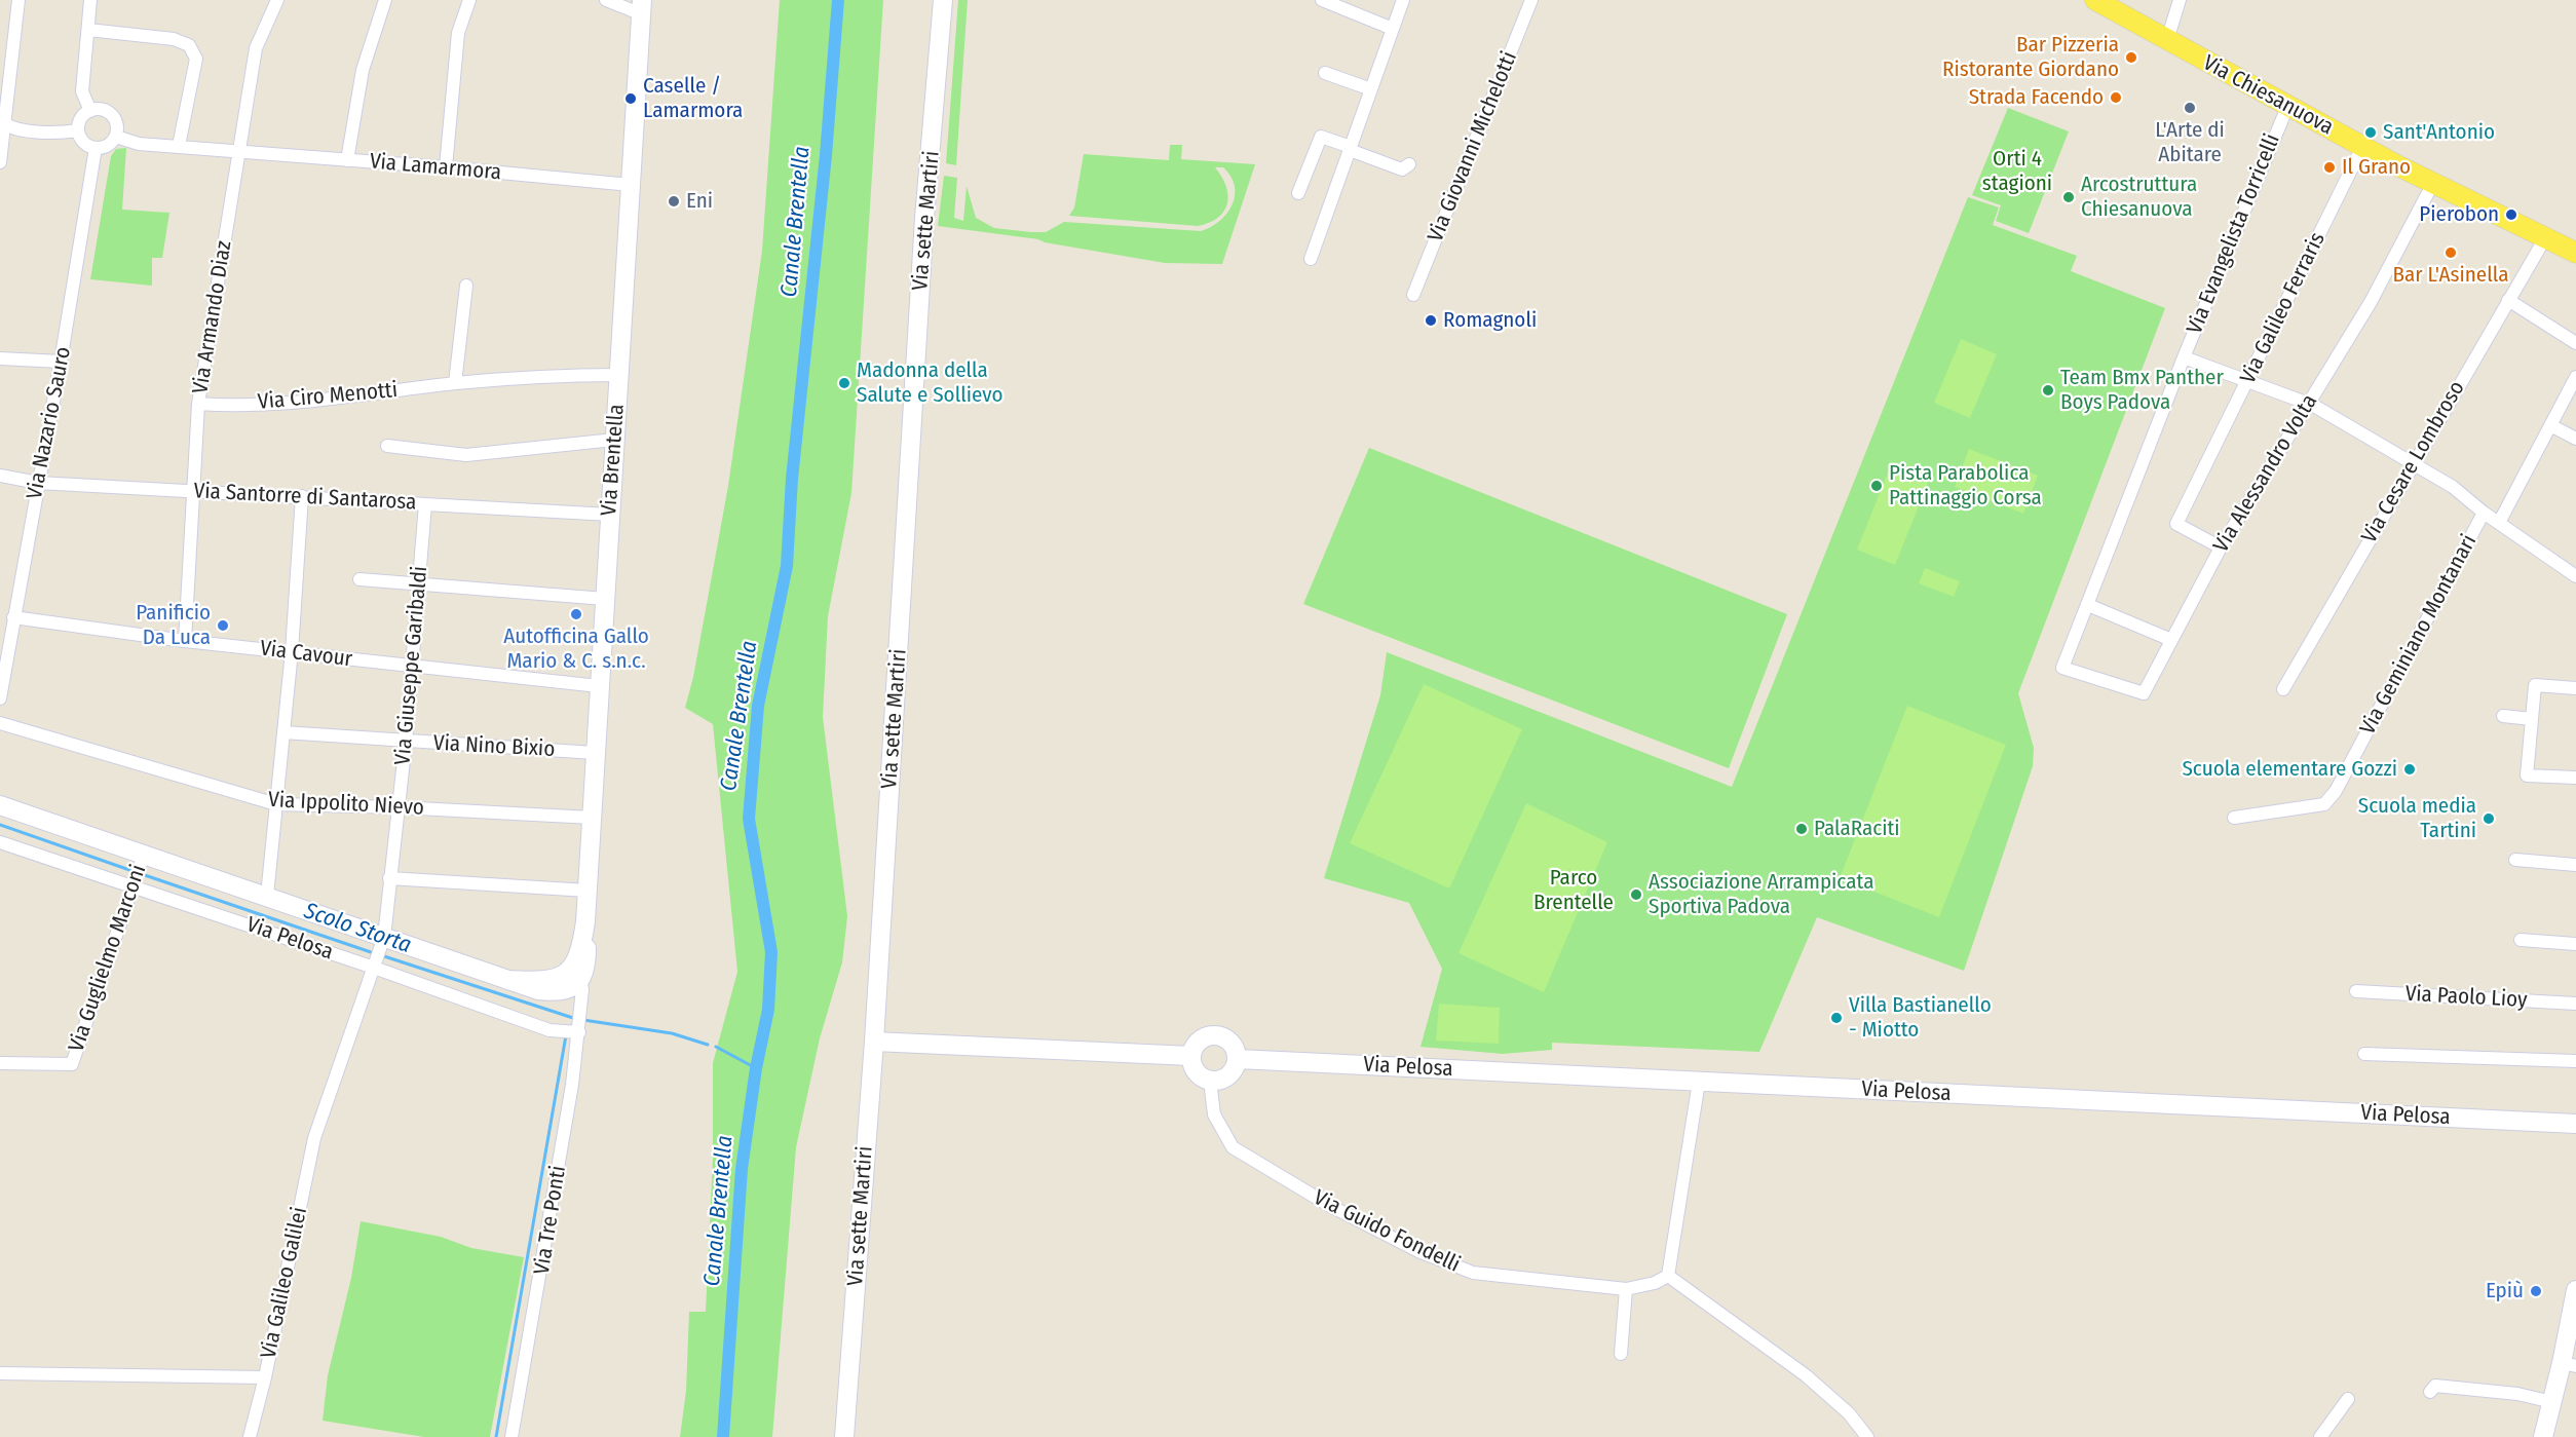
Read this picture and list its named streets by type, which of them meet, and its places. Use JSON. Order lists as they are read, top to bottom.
{
  "streets": {
    "main road": [
      "Via Chiesanuova",
      "Via sette Martiri",
      "Via Brentella",
      "Via Pelosa"
    ],
    "street": [
      "Via Giovanni Michelotti",
      "Via Lamarmora",
      "Via Evangelista Torricelli",
      "Via Galileo Ferraris",
      "Via Armando Diaz",
      "Via Ciro Menotti",
      "Via Nazario Sauro",
      "Via Cesare Lombroso",
      "Via Alessandro Volta",
      "Via Santorre di Santarosa",
      "Via Geminiano Montanari",
      "Via Cavour",
      "Via Giuseppe Garibaldi",
      "Via Nino Bixio",
      "Via Ippolito Nievo",
      "Via Guglielmo Marconi",
      "Via Paolo Lioy",
      "Via Tre Ponti",
      "Via Guido Fondelli",
      "Via Galileo Galilei"
    ]
  },
  "crossings": [
    ["Via Chiesanuova", "Via Evangelista Torricelli"],
    ["Via Chiesanuova", "Via Galileo Ferraris"],
    ["Via Chiesanuova", "Via Cesare Lombroso"],
    ["Via Chiesanuova", "Via Alessandro Volta"],
    ["Via Lamarmora", "Via Armando Diaz"],
    ["Via Lamarmora", "Via Brentella"],
    ["Via Evangelista Torricelli", "Via Alessandro Volta"],
    ["Via Galileo Ferraris", "Via Alessandro Volta"],
    ["Via Armando Diaz", "Via Ciro Menotti"],
    ["Via Armando Diaz", "Via Santorre di Santarosa"],
    ["Via Armando Diaz", "Via Cavour"],
    ["Via Ciro Menotti", "Via Brentella"],
    ["Via Nazario Sauro", "Via Santorre di Santarosa"],
    ["Via Nazario Sauro", "Via Cavour"],
    ["Via Brentella", "Via Santorre di Santarosa"],
    ["Via Brentella", "Via Cavour"],
    ["Via Brentella", "Via Nino Bixio"],
    ["Via Brentella", "Via Ippolito Nievo"],
    ["Via Santorre di Santarosa", "Via Giuseppe Garibaldi"],
    ["Via Cavour", "Via Giuseppe Garibaldi"],
    ["Via Giuseppe Garibaldi", "Via Nino Bixio"],
    ["Via Giuseppe Garibaldi", "Via Ippolito Nievo"],
    ["Via Giuseppe Garibaldi", "Via Pelosa"],
    ["Via Giuseppe Garibaldi", "Via Galileo Galilei"],
    ["Via Pelosa", "Via Guglielmo Marconi"],
    ["Via Pelosa", "Via Tre Ponti"],
    ["Via Pelosa", "Via Guido Fondelli"],
    ["Via Pelosa", "Via Galileo Galilei"]
  ],
  "water": ["Canale Brentella", "Scolo Storta"],
  "parks": ["Orti 4 stagioni", "Parco Brentelle"],
  "places": [
    "Bar Pizzeria Ristorante Giordano",
    "Strada Facendo",
    "Caselle / Lamarmora",
    "L'Arte di Abitare",
    "Sant'Antonio",
    "Il Grano",
    "Arcostruttura Chiesanuova",
    "Eni",
    "Pierobon",
    "Bar L'Asinella",
    "Romagnoli",
    "Madonna della Salute e Sollievo",
    "Team Bmx Panther Boys Padova",
    "Pista Parabolica Pattinaggio Corsa",
    "Autofficina Gallo Mario & C. s.n.c.",
    "Panificio Da Luca",
    "Scuola elementare Gozzi",
    "Scuola media Tartini",
    "PalaRaciti",
    "Associazione Arrampicata Sportiva Padova",
    "Villa Bastianello - Miotto",
    "Epiù"
  ]
}
